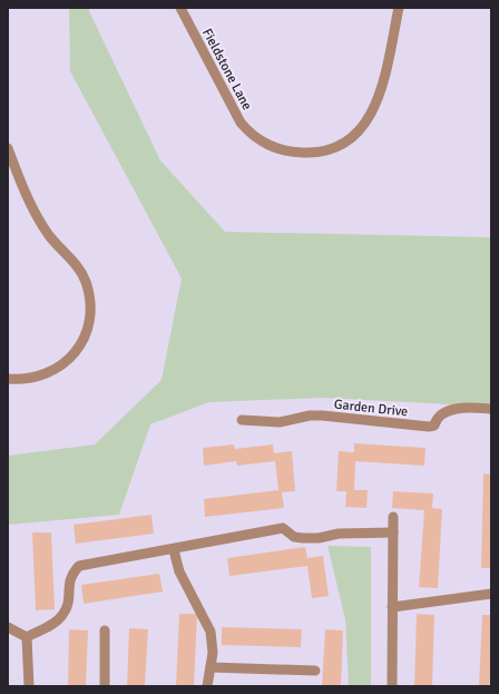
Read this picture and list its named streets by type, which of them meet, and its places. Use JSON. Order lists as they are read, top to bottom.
{
  "streets": {
    "street": ["Fieldstone Lane", "Garden Drive"]
  }
}
